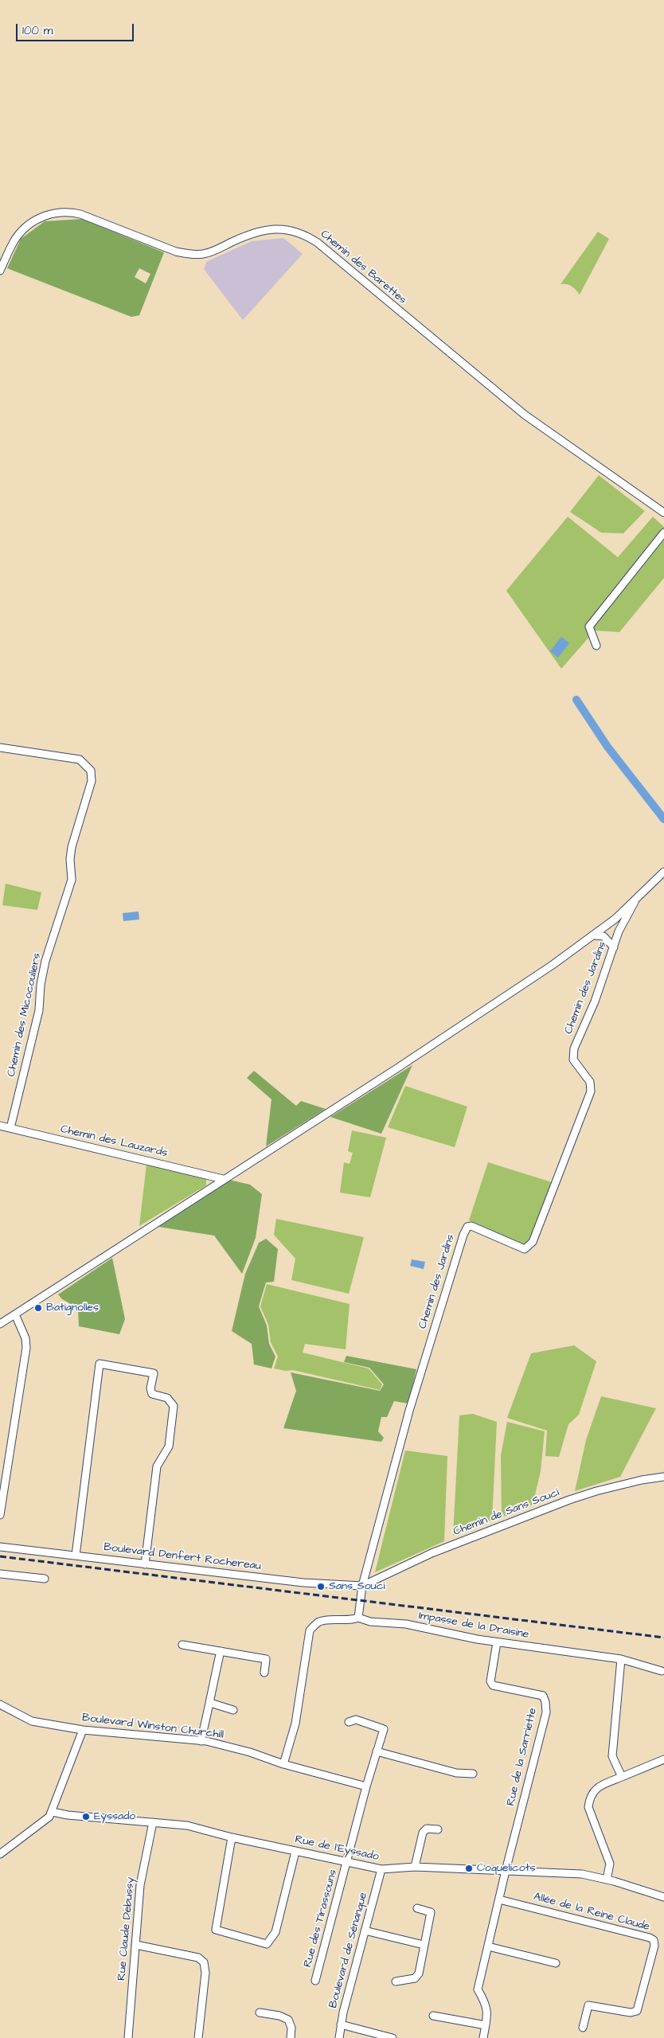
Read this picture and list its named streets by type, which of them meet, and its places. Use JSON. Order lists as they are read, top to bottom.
{
  "streets": {
    "street": [
      "Chemin des Barettes",
      "Chemin des Jardins",
      "Chemin des Micocouliers",
      "Chemin des Lauzards",
      "Chemin de Sans Souci",
      "Boulevard Denfert Rochereau",
      "Impasse de la Draisine",
      "Boulevard Winston Churchill",
      "Rue de la Sarriette",
      "Rue de l'Eyssado",
      "Allée de la Reine Claude",
      "Rue des Tirassouns",
      "Rue Claude Debussy",
      "Boulevard de Sénanque"
    ]
  },
  "crossings": [
    ["Chemin des Jardins", "Chemin de Sans Souci"],
    ["Chemin des Jardins", "Boulevard Denfert Rochereau"],
    ["Chemin des Micocouliers", "Chemin des Lauzards"],
    ["Chemin de Sans Souci", "Boulevard Denfert Rochereau"],
    ["Impasse de la Draisine", "Rue de la Sarriette"],
    ["Boulevard Winston Churchill", "Rue des Tirassouns"],
    ["Rue de la Sarriette", "Rue de l'Eyssado"],
    ["Rue de l'Eyssado", "Rue des Tirassouns"],
    ["Rue de l'Eyssado", "Rue Claude Debussy"],
    ["Rue de l'Eyssado", "Boulevard de Sénanque"]
  ],
  "places": [
    "Batignolles",
    "Sans Souci",
    "Eyssado",
    "Coquelicots"
  ],
  "scale_bar": "100 m"
}
